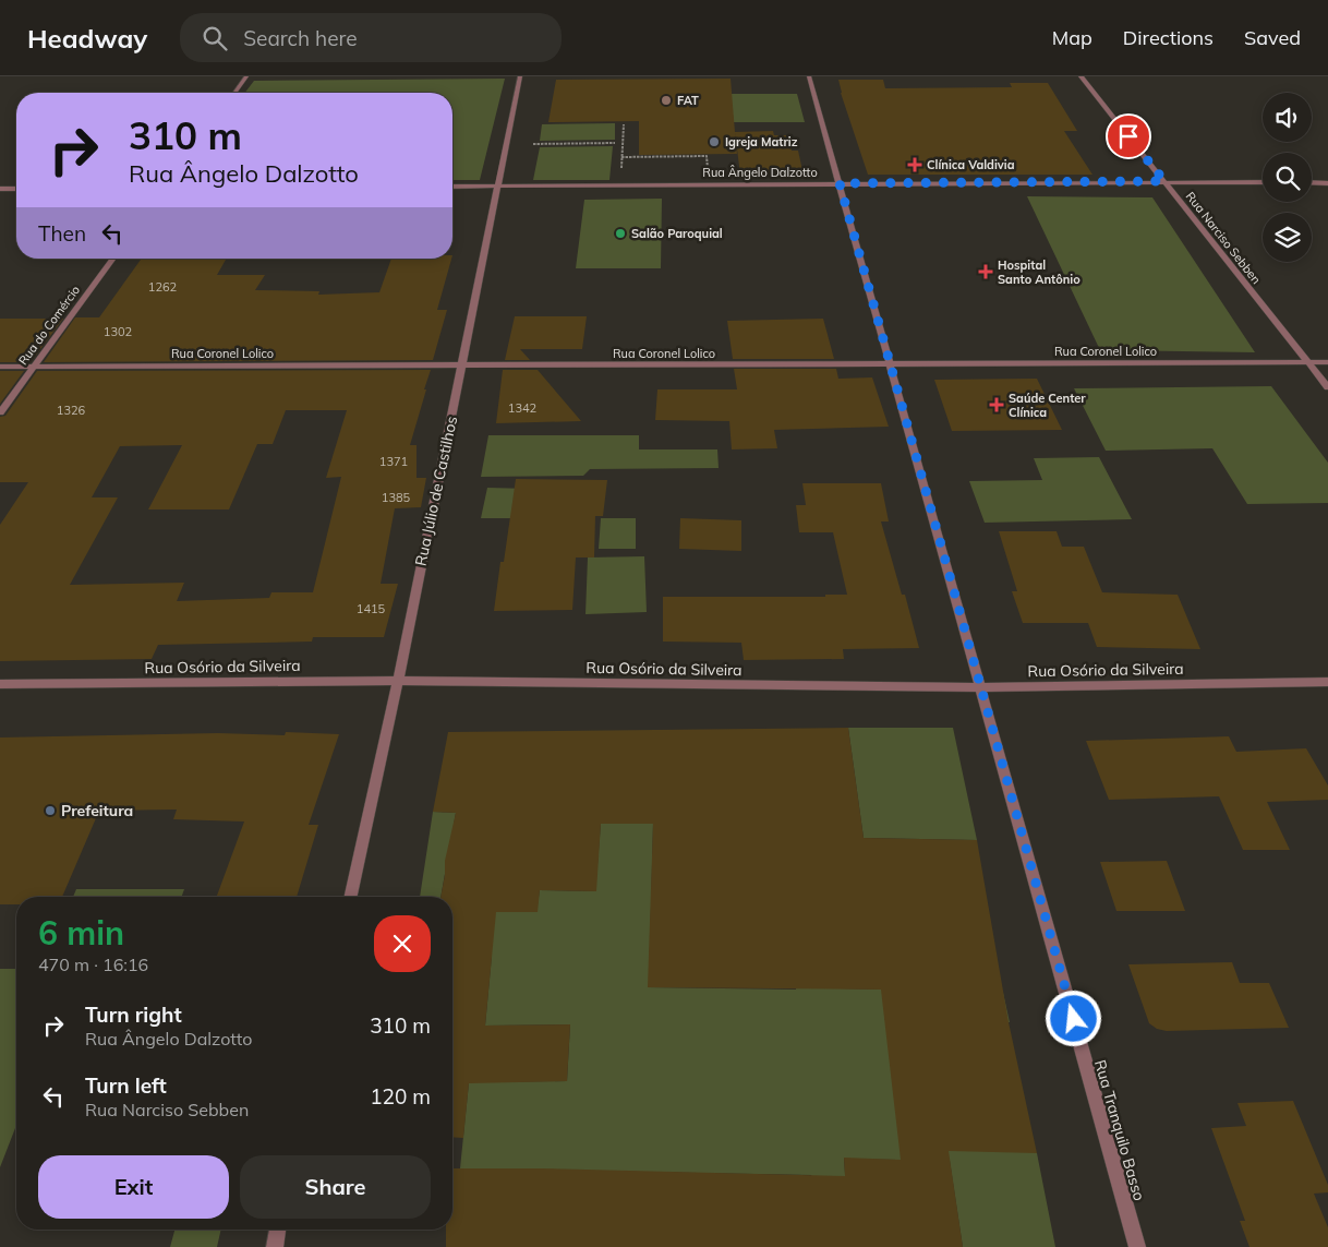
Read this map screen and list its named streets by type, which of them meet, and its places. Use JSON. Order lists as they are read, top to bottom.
{
  "streets": {
    "street": [
      "Rua Ângelo Dalzotto",
      "Rua Narciso Sebben",
      "Rua do Comércio",
      "Rua Coronel Lolico",
      "Rua Júlio de Castilhos",
      "Rua Osório da Silveira",
      "Rua Tranquilo Basso"
    ]
  },
  "crossings": [
    ["Rua Ângelo Dalzotto", "Rua Narciso Sebben"],
    ["Rua Ângelo Dalzotto", "Rua Júlio de Castilhos"],
    ["Rua Ângelo Dalzotto", "Rua Tranquilo Basso"],
    ["Rua Narciso Sebben", "Rua Coronel Lolico"],
    ["Rua do Comércio", "Rua Coronel Lolico"],
    ["Rua Coronel Lolico", "Rua Júlio de Castilhos"],
    ["Rua Coronel Lolico", "Rua Tranquilo Basso"],
    ["Rua Júlio de Castilhos", "Rua Osório da Silveira"],
    ["Rua Osório da Silveira", "Rua Tranquilo Basso"]
  ],
  "places": {
    "other": [
      "FAT",
      "Igreja Matriz",
      "Salão Paroquial",
      "Prefeitura"
    ],
    "health": ["Clínica Valdivia", "Hospital Santo Antônio", "Saúde Center Clínica"]
  },
  "house_numbers": [
    "1262",
    "1302",
    "1342",
    "1326",
    "1371",
    "1385",
    "1415"
  ],
  "page": {
    "header": "Headway",
    "search": "Search here",
    "nav": ["Map", "Directions", "Saved"],
    "turn": ["310 m", "Rua Ângelo Dalzotto"],
    "then": "Then",
    "heading": ["6 min", "470 m · 16:16"],
    "list": [
      {
        "name": "Turn right",
        "note": "Rua Ângelo Dalzotto",
        "value": "310 m"
      },
      {
        "name": "Turn left",
        "note": "Rua Narciso Sebben",
        "value": "120 m"
      }
    ],
    "buttons": ["Exit", "Share"]
  }
}
